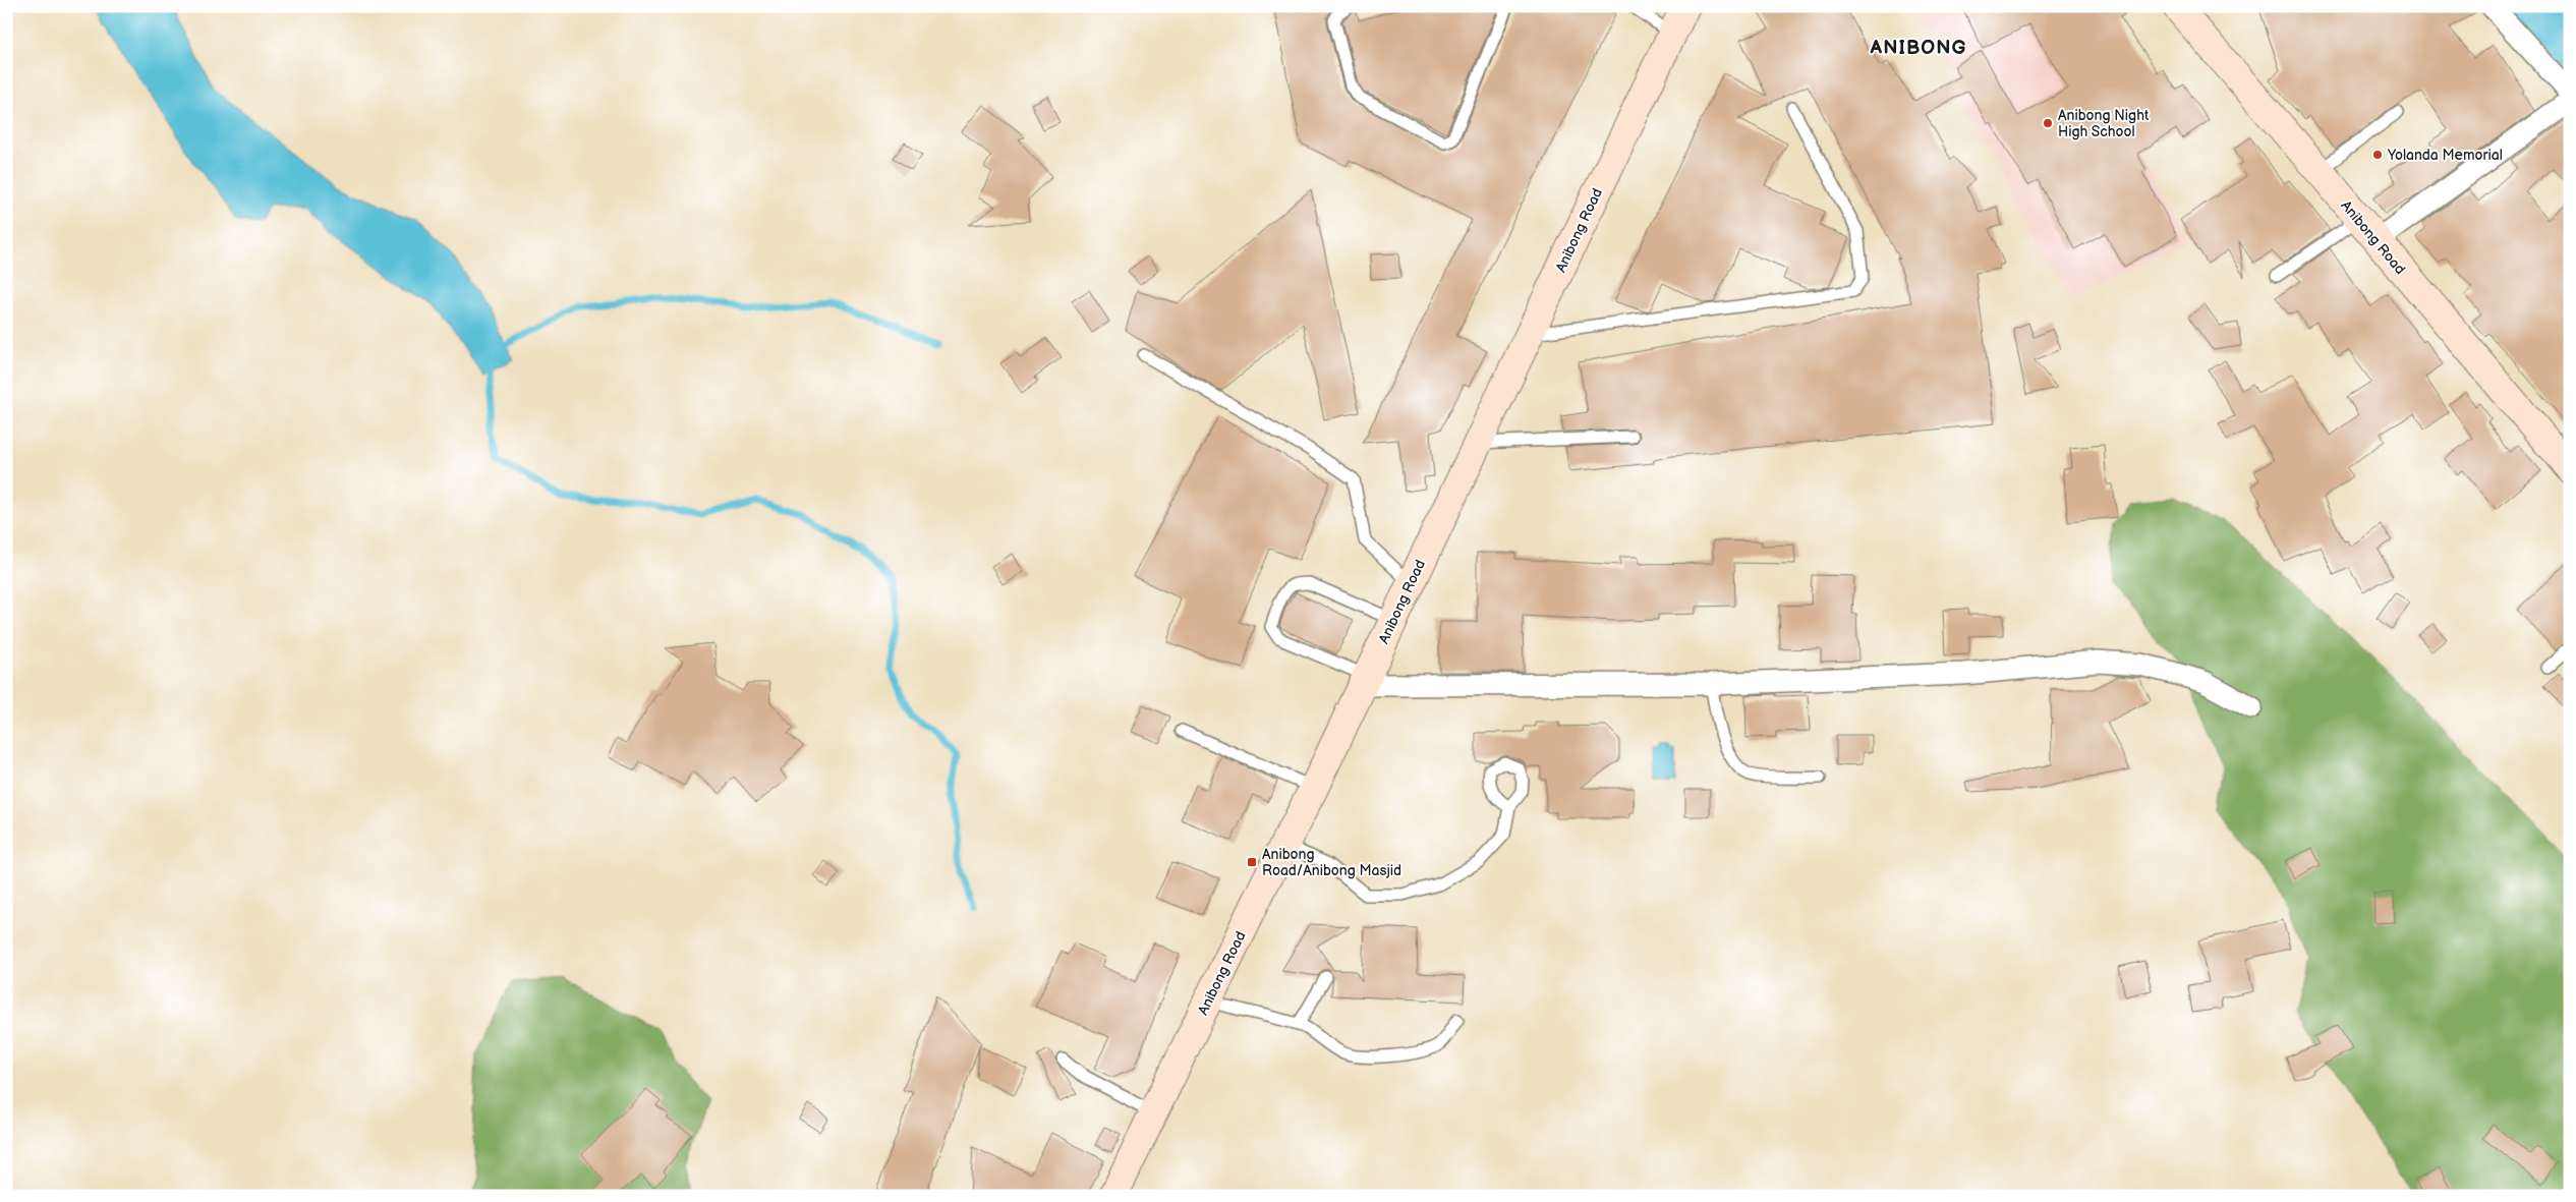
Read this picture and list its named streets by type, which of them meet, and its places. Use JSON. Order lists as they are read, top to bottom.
{
  "streets": {
    "main road": ["Anibong Road"]
  },
  "districts": ["ANIBONG"],
  "places": {
    "other": ["Anibong Night High School", "Yolanda Memorial"],
    "transit": ["Anibong Road/Anibong Masjid"]
  }
}
